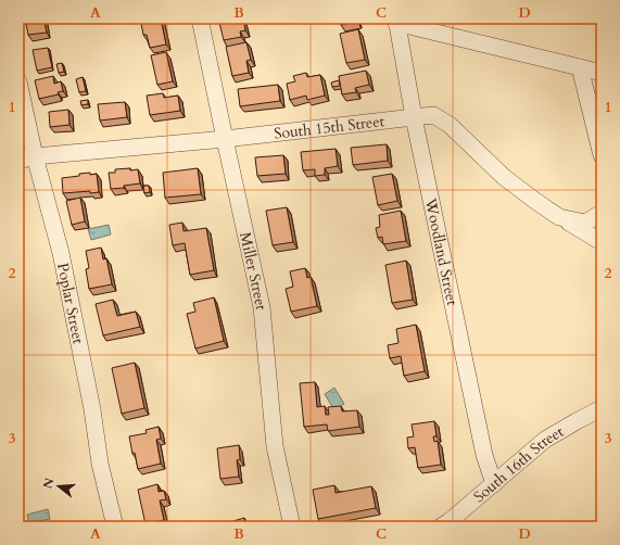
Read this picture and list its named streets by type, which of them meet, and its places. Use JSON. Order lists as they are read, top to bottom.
{
  "streets": {
    "street": [
      "South 15th Street",
      "Woodland Street",
      "Miller Street",
      "Poplar Street",
      "South 16th Street"
    ]
  },
  "crossings": [
    ["South 15th Street", "Woodland Street"],
    ["South 15th Street", "Miller Street"],
    ["South 15th Street", "Poplar Street"],
    ["Woodland Street", "South 16th Street"]
  ],
  "north": "left",
  "grid": {
    "columns": [
      "A",
      "B",
      "C",
      "D"
    ],
    "rows": ["1", "2", "3"]
  }
}
